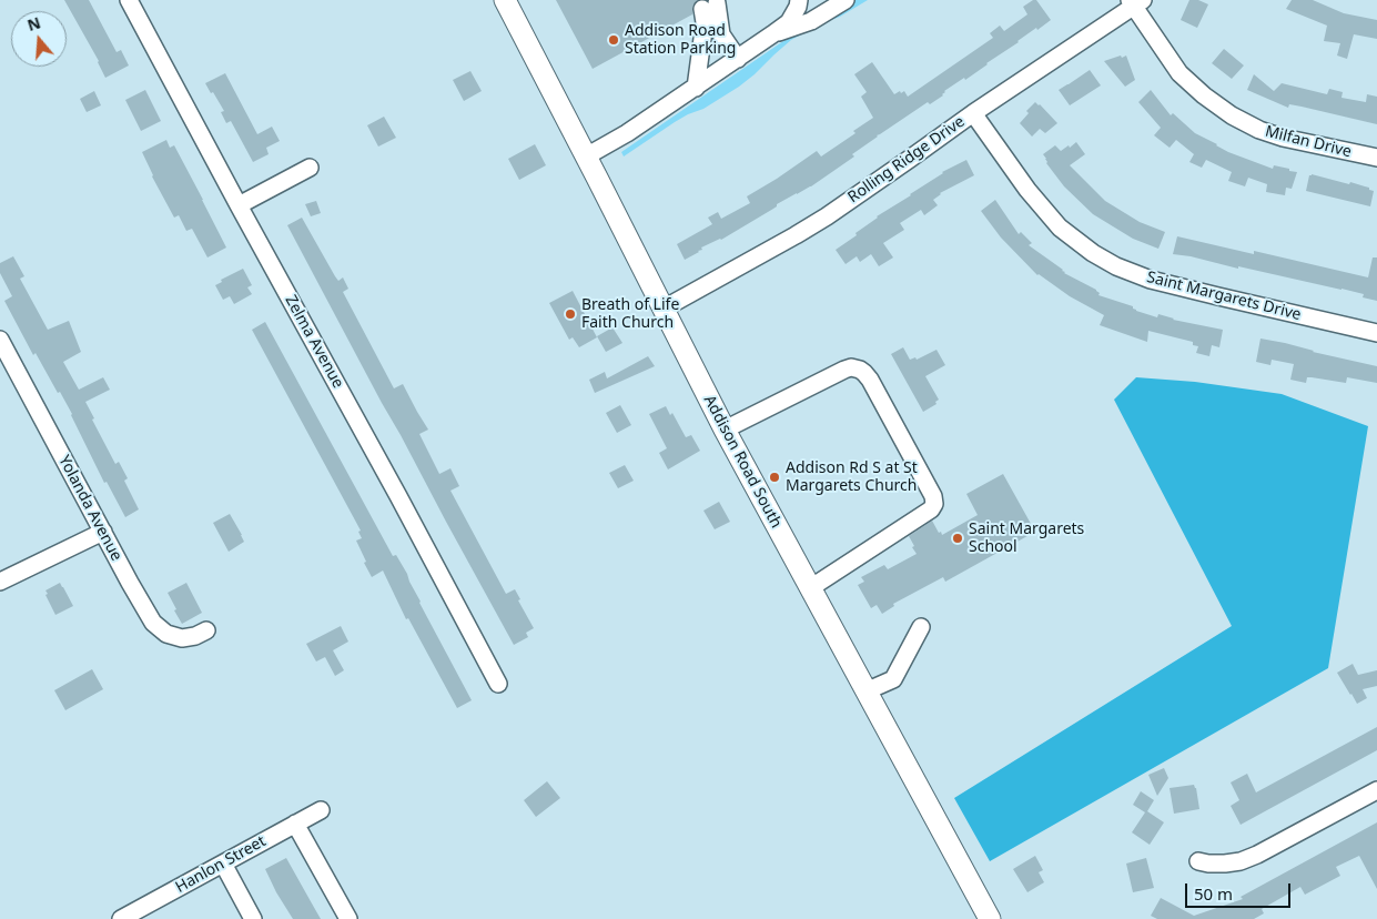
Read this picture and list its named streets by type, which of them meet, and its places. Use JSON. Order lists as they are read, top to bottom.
{
  "streets": {
    "main road": ["Addison Road South"],
    "street": [
      "Milfan Drive",
      "Rolling Ridge Drive",
      "Saint Margarets Drive",
      "Zelma Avenue",
      "Yolanda Avenue",
      "Hanlon Street"
    ]
  },
  "crossings": [
    ["Milfan Drive", "Rolling Ridge Drive"],
    ["Rolling Ridge Drive", "Saint Margarets Drive"],
    ["Rolling Ridge Drive", "Addison Road South"]
  ],
  "places": [
    "Addison Road Station Parking",
    "Breath of Life Faith Church",
    "Addison Rd S at St Margarets Church",
    "Saint Margarets School"
  ],
  "scale_bar": "50 m",
  "north": "top"
}
